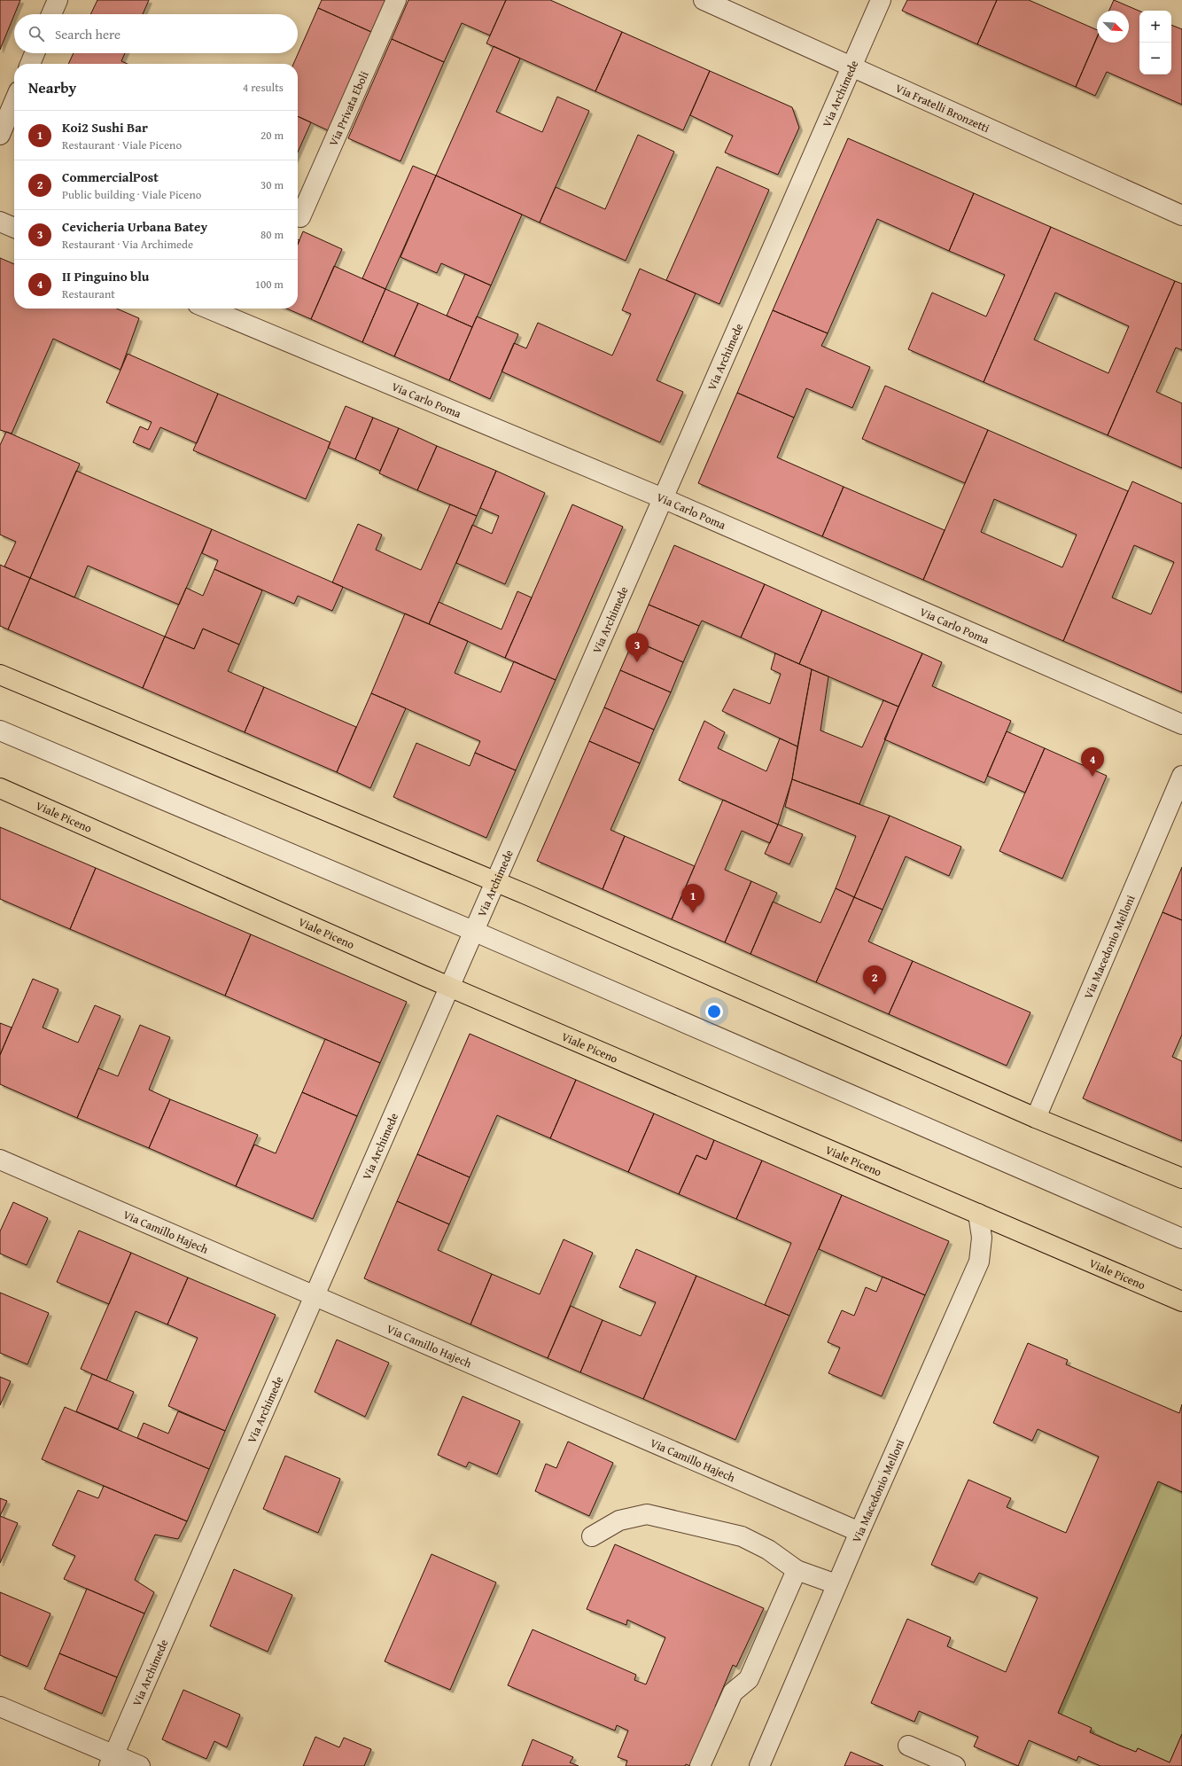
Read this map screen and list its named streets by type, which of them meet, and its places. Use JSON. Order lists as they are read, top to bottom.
{
  "streets": {
    "main road": ["Viale Piceno"],
    "street": [
      "Via Archimede",
      "Via Fratelli Bronzetti",
      "Via Privata Eboli",
      "Via Carlo Poma",
      "Via Macedonio Melloni",
      "Via Camillo Hajech"
    ]
  },
  "crossings": [
    ["Via Archimede", "Via Fratelli Bronzetti"],
    ["Via Archimede", "Via Carlo Poma"],
    ["Via Archimede", "Viale Piceno"],
    ["Via Archimede", "Via Camillo Hajech"],
    ["Viale Piceno", "Via Macedonio Melloni"],
    ["Via Macedonio Melloni", "Via Camillo Hajech"]
  ],
  "north": "bottom right",
  "page": {
    "map_buttons": ["+", "−"],
    "search": "Search here",
    "heading": ["Nearby", "4 results"],
    "list": [
      {
        "mark": "1",
        "name": "Koi2 Sushi Bar",
        "note": "Restaurant · Viale Piceno",
        "value": "20 m"
      },
      {
        "mark": "2",
        "name": "CommercialPost",
        "note": "Public building · Viale Piceno",
        "value": "30 m"
      },
      {
        "mark": "3",
        "name": "Cevicheria Urbana Batey",
        "note": "Restaurant · Via Archimede",
        "value": "80 m"
      },
      {
        "mark": "4",
        "name": "II Pinguino blu",
        "note": "Restaurant",
        "value": "100 m"
      }
    ],
    "pins": [
      "3",
      "4",
      "1",
      "2"
    ]
  }
}
